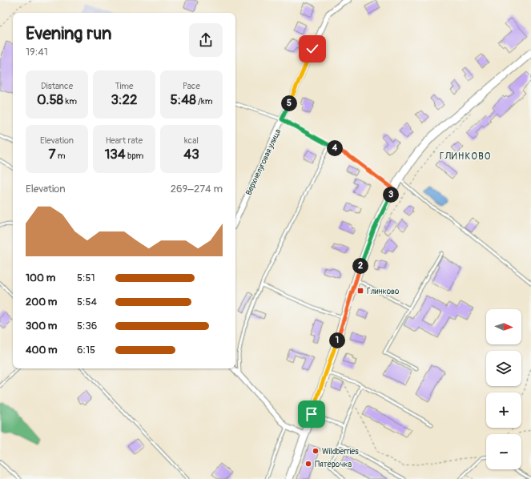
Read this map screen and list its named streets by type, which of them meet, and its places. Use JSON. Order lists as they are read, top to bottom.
{
  "streets": {
    "street": ["Верхнелуговая улица"]
  },
  "districts": ["ГЛИНКОВО"],
  "places": {
    "transit": ["Глинково"],
    "other": ["Wildberries", "Пятёрочка"]
  },
  "north": "right",
  "page": {
    "heading": ["Evening run", "19:41"],
    "stats": [
      ["Distance", "0.58 km"],
      ["Time", "3:22"],
      ["Pace", "5:48 /km"],
      ["Elevation", "7 m"],
      ["Heart rate", "134 bpm"],
      ["kcal", "43"]
    ],
    "pins": [
      "5",
      "4",
      "3",
      "2",
      "1"
    ],
    "chart": ["Elevation", "269–274 m"],
    "list": [
      {
        "name": "100 m",
        "note": "5:51"
      },
      {
        "name": "200 m",
        "note": "5:54"
      },
      {
        "name": "300 m",
        "note": "5:36"
      },
      {
        "name": "400 m",
        "note": "6:15"
      }
    ],
    "map_buttons": ["+", "−"]
  }
}
